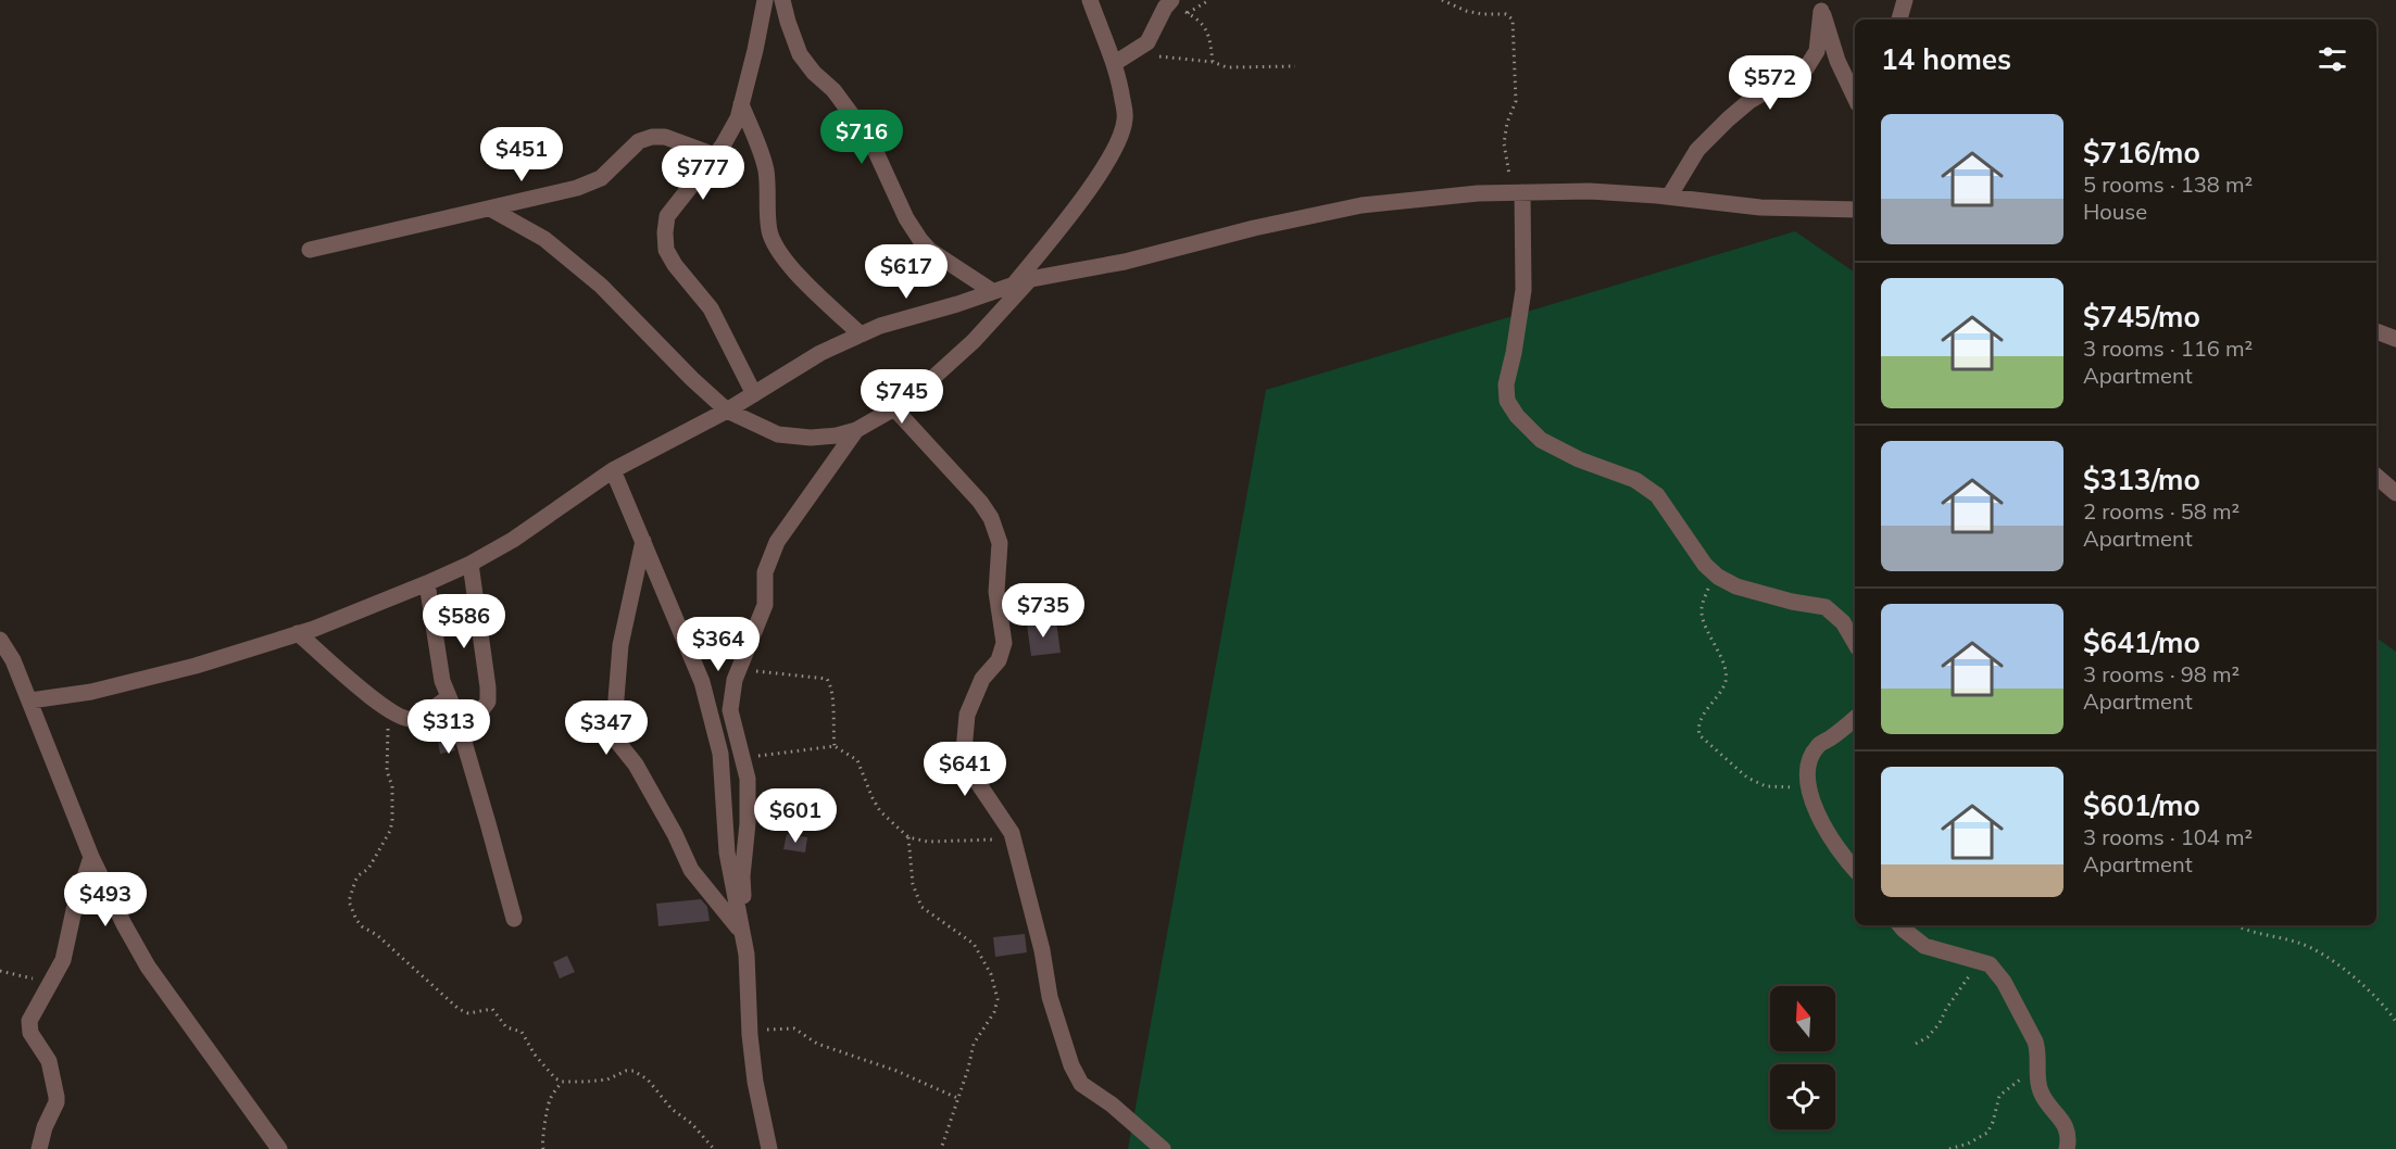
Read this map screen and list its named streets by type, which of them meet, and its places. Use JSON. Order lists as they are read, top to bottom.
{
  "north": "top",
  "page": {
    "heading": "14 homes",
    "price": [
      "$572",
      "$716",
      "$451",
      "$777",
      "$617",
      "$745",
      "$735",
      "$586",
      "$364",
      "$313",
      "$347",
      "$641",
      "$601",
      "$493"
    ],
    "list": [
      {
        "name": "$716/mo",
        "note": "5 rooms · 138 m² · House"
      },
      {
        "name": "$745/mo",
        "note": "3 rooms · 116 m² · Apartment"
      },
      {
        "name": "$313/mo",
        "note": "2 rooms · 58 m² · Apartment"
      },
      {
        "name": "$641/mo",
        "note": "3 rooms · 98 m² · Apartment"
      },
      {
        "name": "$601/mo",
        "note": "3 rooms · 104 m² · Apartment"
      }
    ]
  }
}
